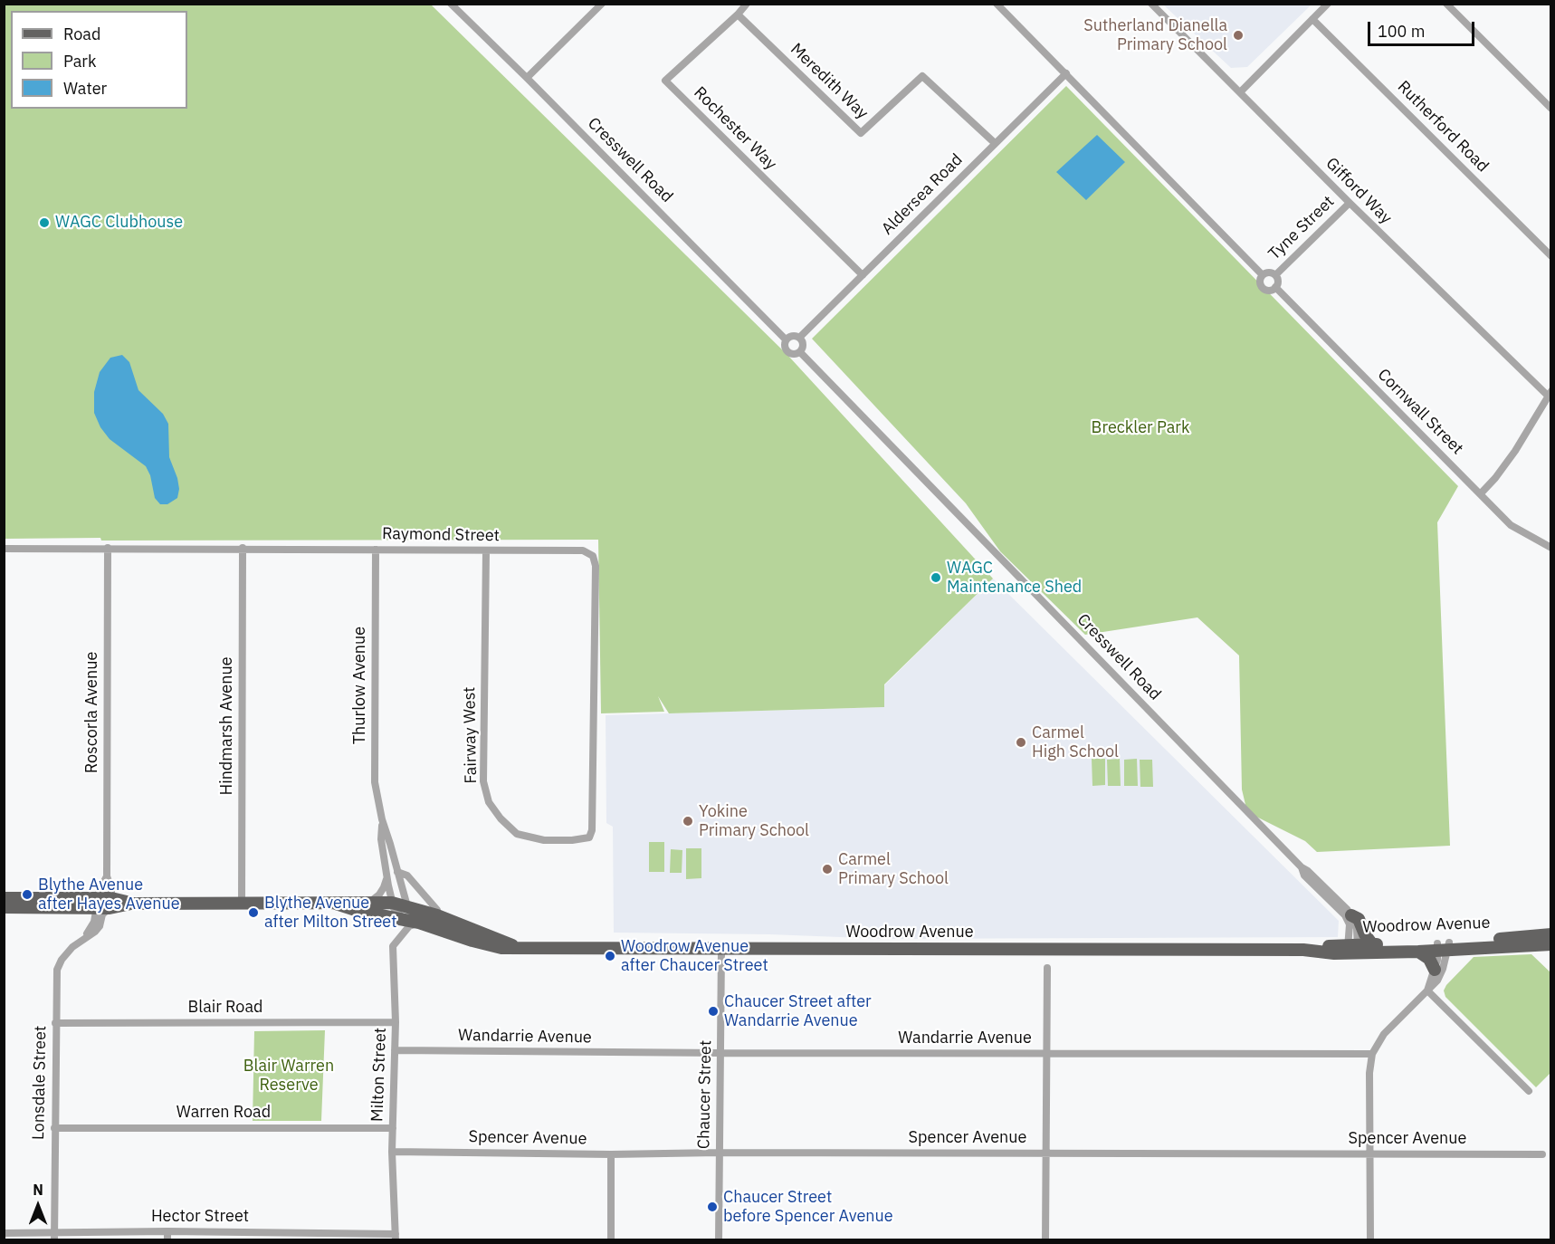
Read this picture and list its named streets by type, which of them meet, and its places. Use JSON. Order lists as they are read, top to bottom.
{
  "streets": {
    "main road": ["Woodrow Avenue"],
    "street": [
      "Meredith Way",
      "Rutherford Road",
      "Rochester Way",
      "Cresswell Road",
      "Gifford Way",
      "Aldersea Road",
      "Tyne Street",
      "Cornwall Street",
      "Raymond Street",
      "Thurlow Avenue",
      "Roscorla Avenue",
      "Hindmarsh Avenue",
      "Fairway West",
      "Blair Road",
      "Wandarrie Avenue",
      "Milton Street",
      "Lonsdale Street",
      "Chaucer Street",
      "Warren Road",
      "Spencer Avenue",
      "Hector Street"
    ]
  },
  "crossings": [
    ["Meredith Way", "Rochester Way"],
    ["Meredith Way", "Aldersea Road"],
    ["Rochester Way", "Aldersea Road"],
    ["Cresswell Road", "Aldersea Road"],
    ["Cresswell Road", "Woodrow Avenue"],
    ["Gifford Way", "Tyne Street"],
    ["Tyne Street", "Cornwall Street"],
    ["Raymond Street", "Thurlow Avenue"],
    ["Raymond Street", "Roscorla Avenue"],
    ["Raymond Street", "Hindmarsh Avenue"],
    ["Raymond Street", "Fairway West"],
    ["Thurlow Avenue", "Woodrow Avenue"],
    ["Roscorla Avenue", "Lonsdale Street"],
    ["Woodrow Avenue", "Milton Street"],
    ["Woodrow Avenue", "Chaucer Street"],
    ["Blair Road", "Milton Street"],
    ["Blair Road", "Lonsdale Street"],
    ["Wandarrie Avenue", "Milton Street"],
    ["Wandarrie Avenue", "Chaucer Street"],
    ["Milton Street", "Warren Road"],
    ["Milton Street", "Spencer Avenue"],
    ["Milton Street", "Hector Street"],
    ["Lonsdale Street", "Warren Road"],
    ["Lonsdale Street", "Hector Street"],
    ["Chaucer Street", "Spencer Avenue"]
  ],
  "parks": ["Breckler Park", "Blair Warren Reserve"],
  "places": [
    "Sutherland Dianella Primary School",
    "WAGC Clubhouse",
    "WAGC Maintenance Shed",
    "Carmel High School",
    "Yokine Primary School",
    "Carmel Primary School",
    "Blythe Avenue after Hayes Avenue",
    "Blythe Avenue after Milton Street",
    "Woodrow Avenue after Chaucer Street",
    "Chaucer Street after Wandarrie Avenue",
    "Chaucer Street before Spencer Avenue"
  ],
  "legend": ["Road", "Park", "Water"],
  "scale_bar": "100 m",
  "north": "top"
}
